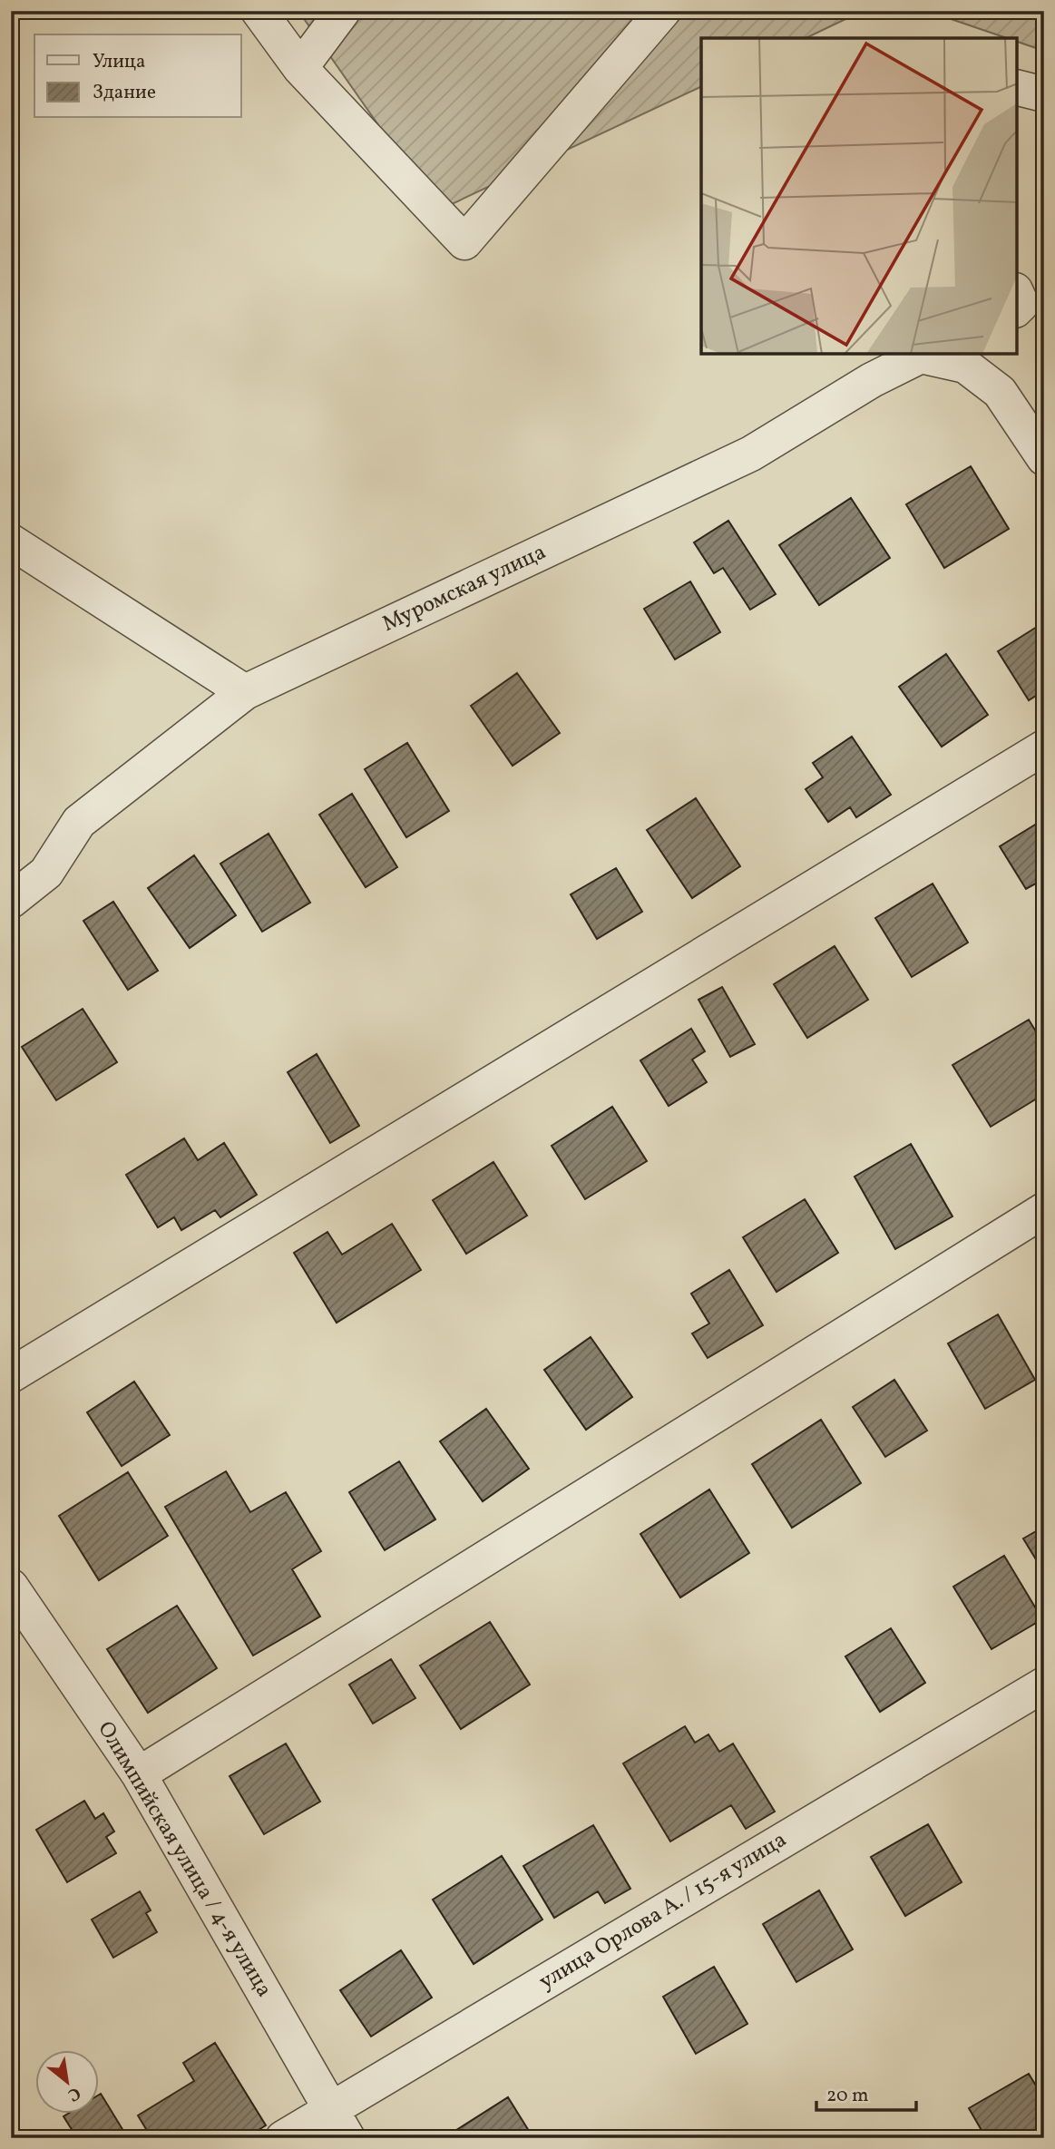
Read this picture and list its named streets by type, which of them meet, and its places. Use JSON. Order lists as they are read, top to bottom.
{
  "streets": {
    "street": ["Муромская улица", "Олимпийская улица / 4-я улица", "улица Орлова А. / 15-я улица"]
  },
  "crossings": [
    ["Олимпийская улица / 4-я улица", "улица Орлова А. / 15-я улица"]
  ],
  "legend": ["Улица", "Здание"],
  "scale_bar": "20 m",
  "north": "bottom right"
}
